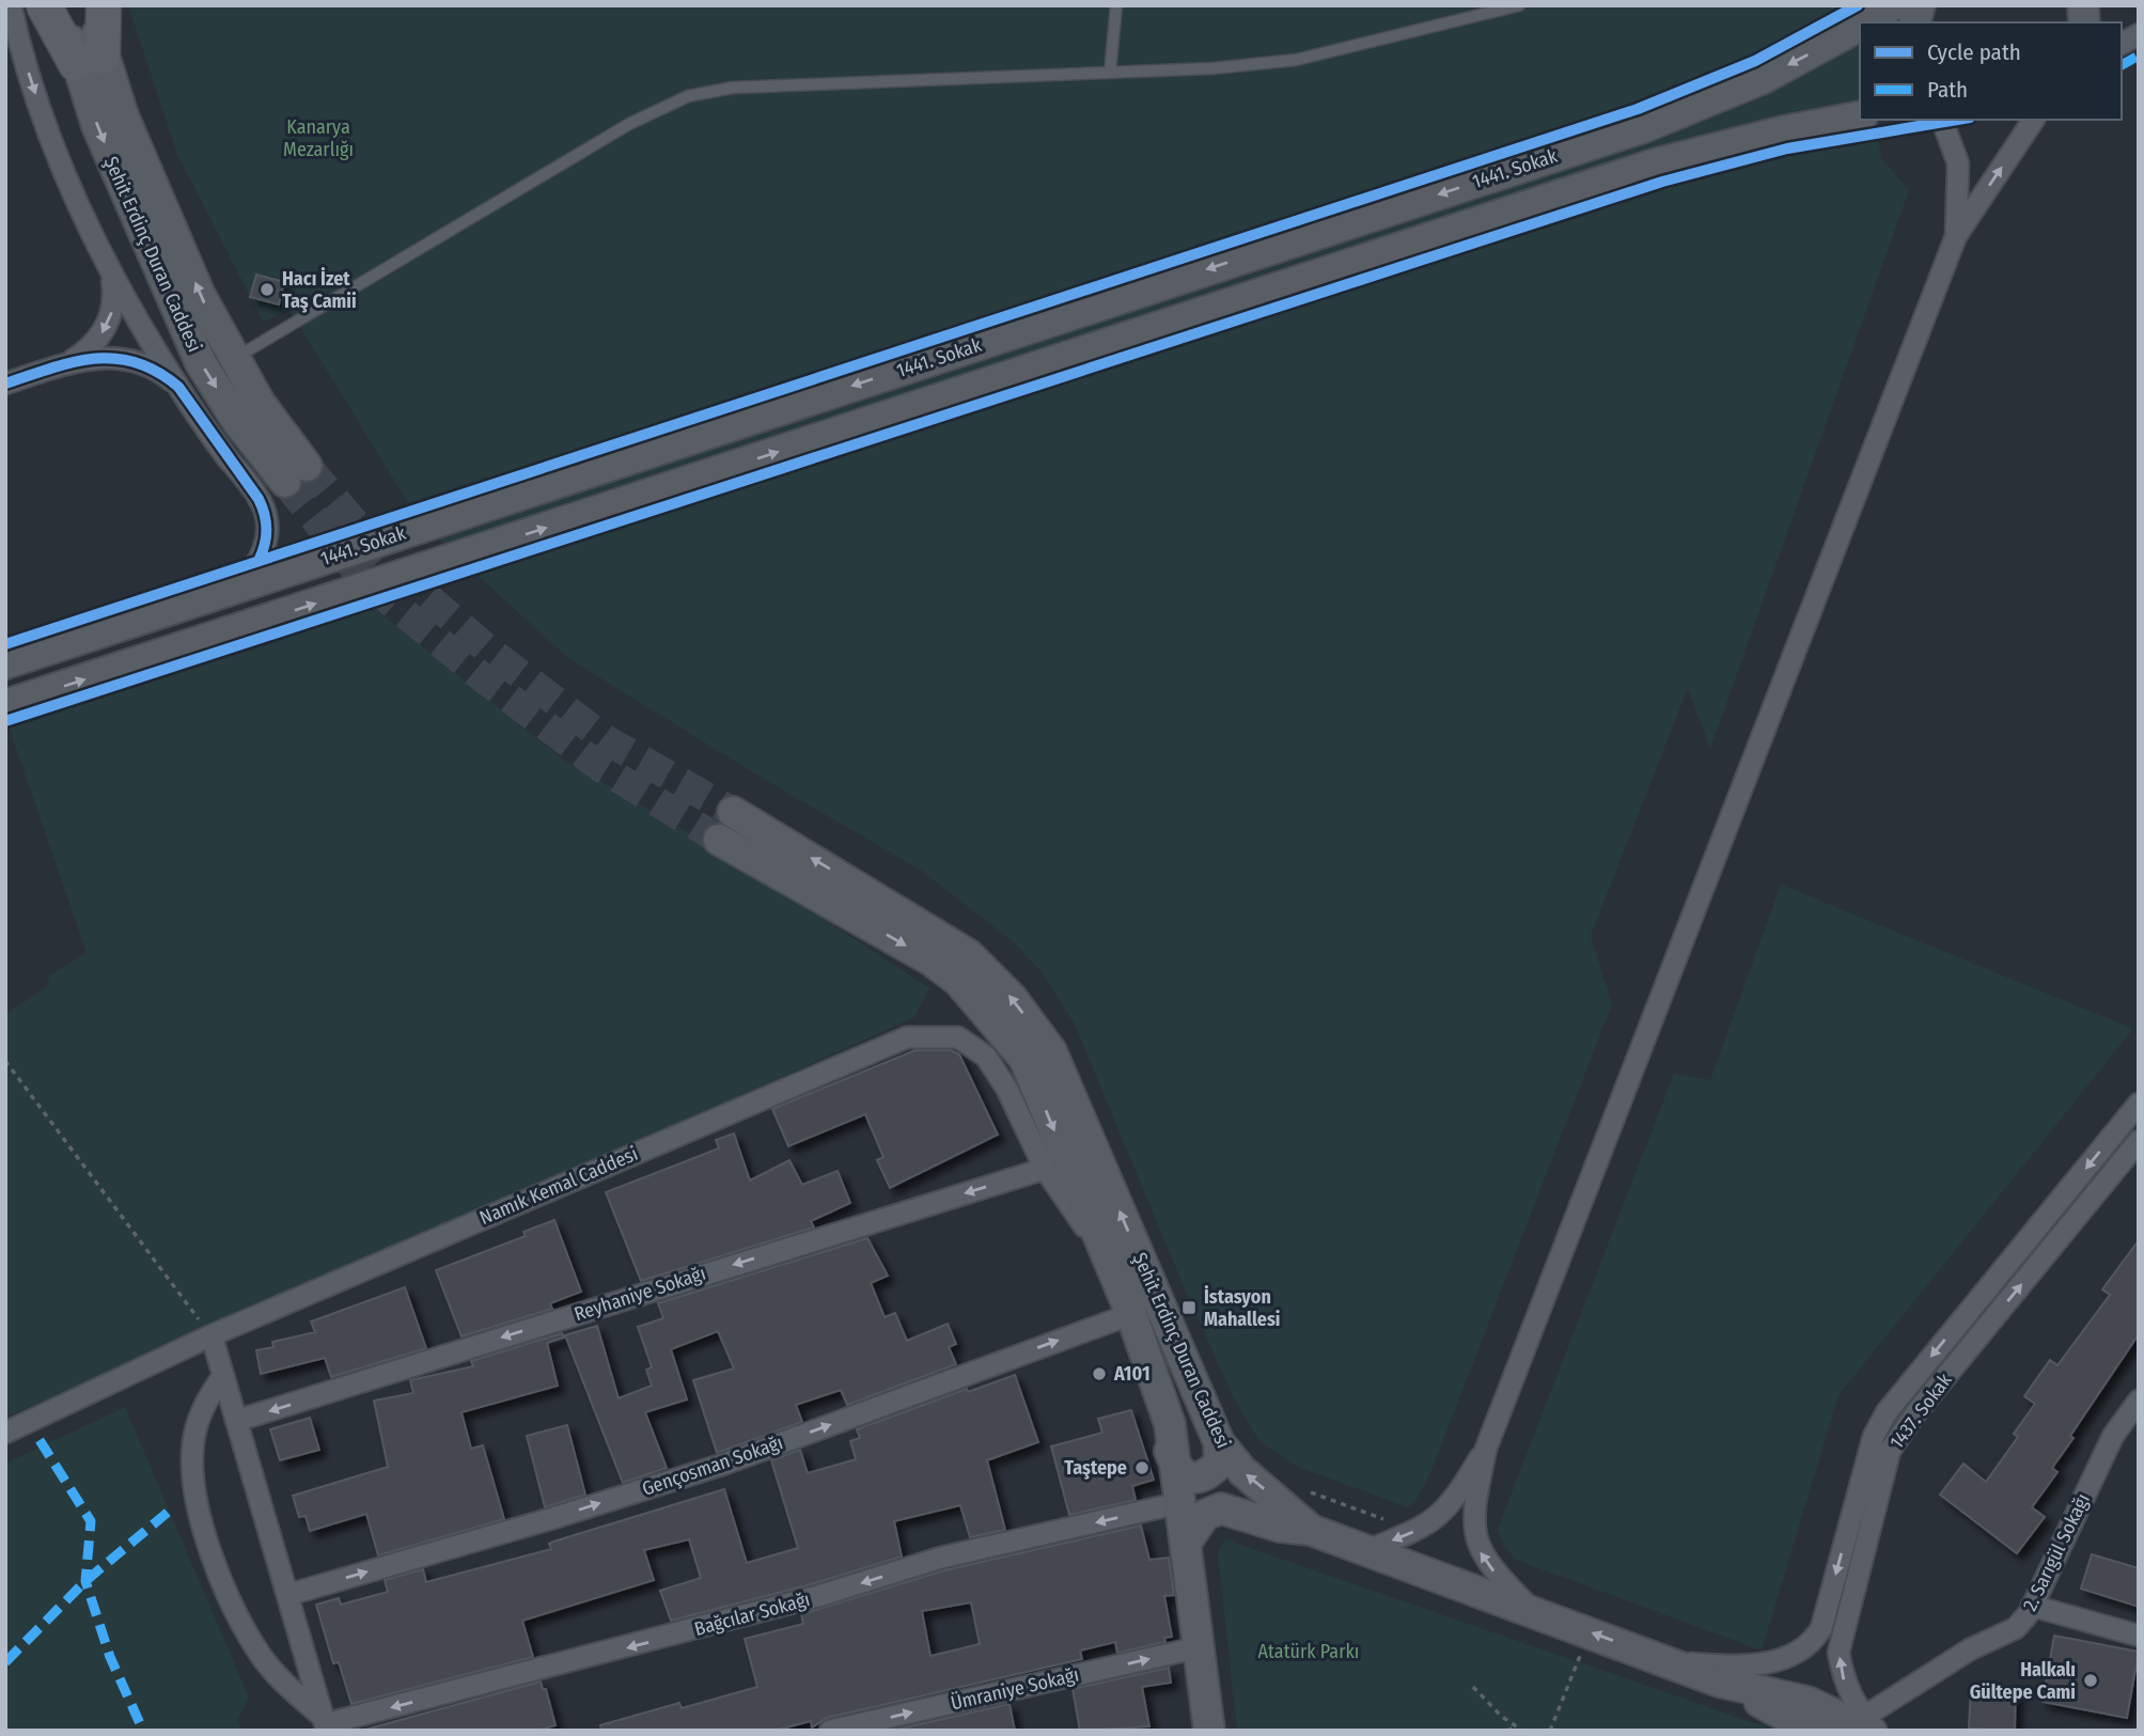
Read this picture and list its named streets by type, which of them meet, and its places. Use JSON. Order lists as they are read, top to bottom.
{
  "streets": {
    "main road": ["1441. Sokak", "Şehit Erdinç Duran Caddesi"],
    "street": [
      "Namık Kemal Caddesi",
      "Reyhaniye Sokağı",
      "1437. Sokak",
      "Gençosman Sokağı",
      "2. Sarıgül Sokağı",
      "Bağcılar Sokağı",
      "Ümraniye Sokağı"
    ]
  },
  "crossings": [
    ["Şehit Erdinç Duran Caddesi", "1437. Sokak"],
    ["Şehit Erdinç Duran Caddesi", "Gençosman Sokağı"],
    ["Şehit Erdinç Duran Caddesi", "2. Sarıgül Sokağı"],
    ["Şehit Erdinç Duran Caddesi", "Bağcılar Sokağı"],
    ["Şehit Erdinç Duran Caddesi", "Ümraniye Sokağı"],
    ["Namık Kemal Caddesi", "Reyhaniye Sokağı"],
    ["1437. Sokak", "2. Sarıgül Sokağı"]
  ],
  "one_way": [
    "Reyhaniye Sokağı",
    "1437. Sokak",
    "Gençosman Sokağı",
    "Bağcılar Sokağı",
    "Ümraniye Sokağı"
  ],
  "parks": ["Kanarya Mezarlığı", "Atatürk Parkı"],
  "places": {
    "other": [
      "Hacı İzet Taş Camii",
      "A101",
      "Taştepe",
      "Halkalı Gültepe Cami"
    ],
    "transit": ["İstasyon Mahallesi"]
  },
  "legend": ["Cycle path", "Path"]
}
